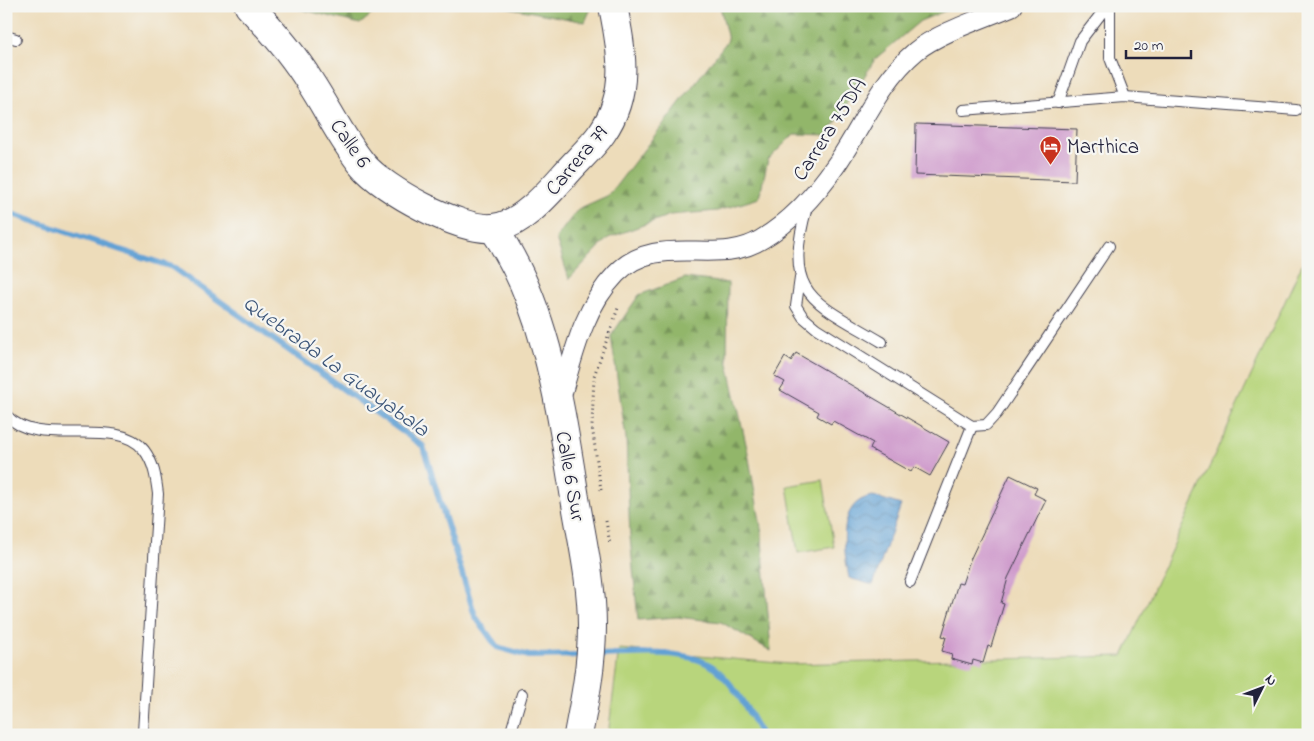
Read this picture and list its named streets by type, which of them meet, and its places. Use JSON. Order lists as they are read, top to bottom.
{
  "streets": {
    "main road": ["Calle 6", "Carrera 79", "Calle 6 Sur"],
    "street": ["Carrera 75DA"]
  },
  "crossings": [
    ["Carrera 75DA", "Calle 6 Sur"],
    ["Calle 6", "Carrera 79"],
    ["Calle 6", "Calle 6 Sur"],
    ["Carrera 79", "Calle 6 Sur"]
  ],
  "water": ["Quebrada La Guayabala"],
  "places": {
    "hotel": ["Marthica"]
  },
  "scale_bar": "20 m",
  "north": "top right"
}
